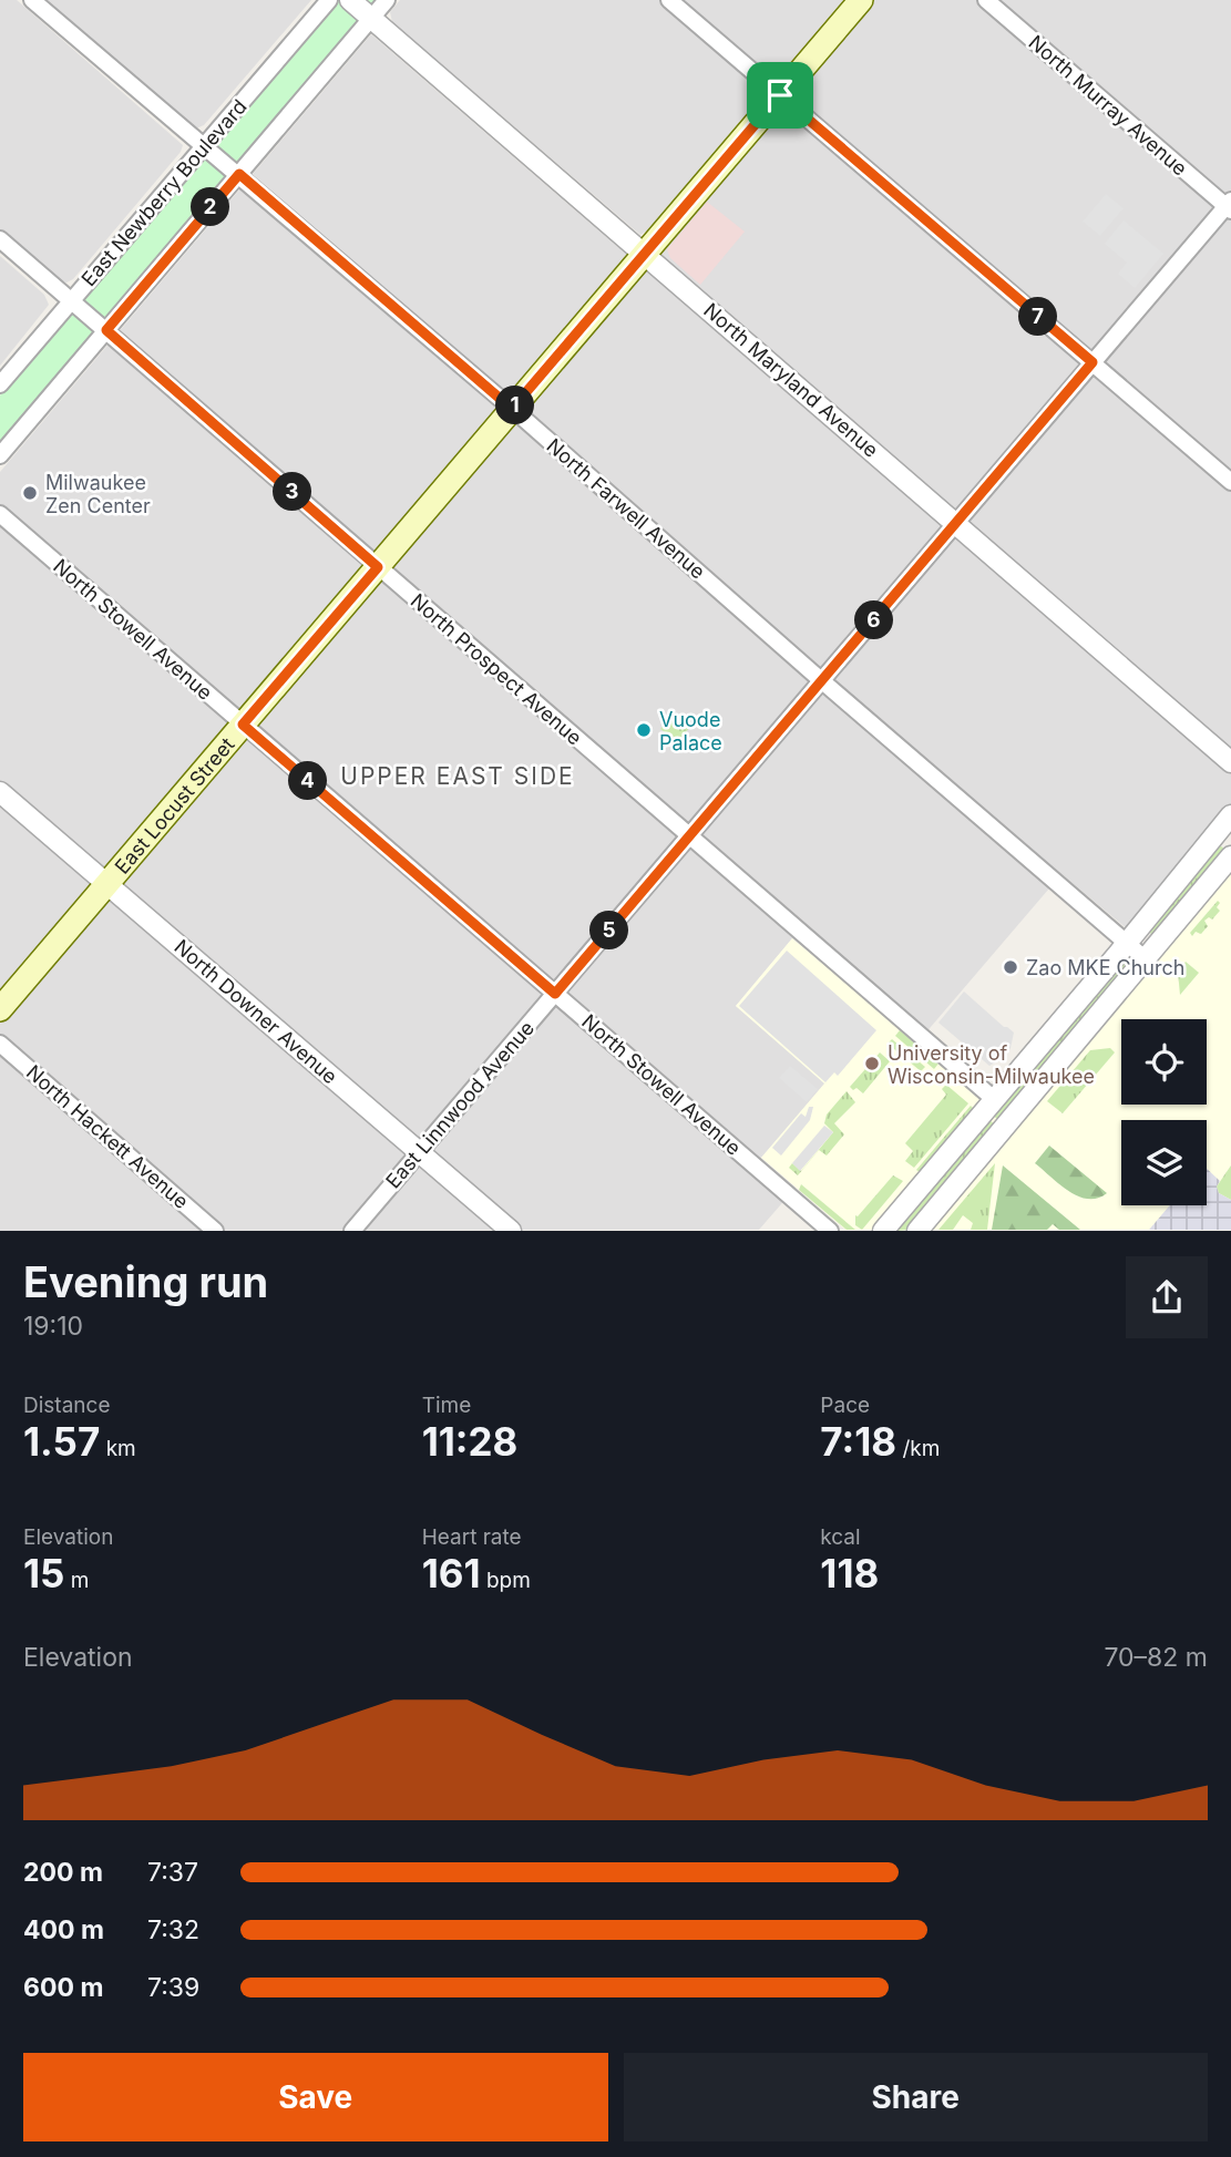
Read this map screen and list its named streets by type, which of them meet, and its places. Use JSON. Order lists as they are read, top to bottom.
{
  "streets": {
    "main road": ["East Locust Street"],
    "street": [
      "North Murray Avenue",
      "East Newberry Boulevard",
      "North Maryland Avenue",
      "North Farwell Avenue",
      "North Stowell Avenue",
      "North Prospect Avenue",
      "North Downer Avenue",
      "East Linnwood Avenue",
      "North Hackett Avenue"
    ]
  },
  "crossings": [
    ["North Murray Avenue", "East Linnwood Avenue"],
    ["East Newberry Boulevard", "North Farwell Avenue"],
    ["East Newberry Boulevard", "North Prospect Avenue"],
    ["North Maryland Avenue", "East Locust Street"],
    ["North Maryland Avenue", "East Linnwood Avenue"],
    ["North Farwell Avenue", "East Locust Street"],
    ["North Farwell Avenue", "East Linnwood Avenue"],
    ["North Stowell Avenue", "East Locust Street"],
    ["North Stowell Avenue", "East Linnwood Avenue"],
    ["North Prospect Avenue", "East Locust Street"],
    ["North Prospect Avenue", "East Linnwood Avenue"],
    ["East Locust Street", "North Downer Avenue"],
    ["North Downer Avenue", "East Linnwood Avenue"]
  ],
  "districts": ["UPPER EAST SIDE"],
  "places": [
    "Milwaukee Zen Center",
    "Vuode Palace",
    "Zao MKE Church",
    "University of Wisconsin-Milwaukee"
  ],
  "page": {
    "pins": [
      "2",
      "7",
      "1",
      "3",
      "6",
      "4",
      "5"
    ],
    "heading": ["Evening run", "19:10"],
    "stats": [
      ["Distance", "1.57 km"],
      ["Time", "11:28"],
      ["Pace", "7:18 /km"],
      ["Elevation", "15 m"],
      ["Heart rate", "161 bpm"],
      ["kcal", "118"]
    ],
    "chart": ["Elevation", "70–82 m"],
    "list": [
      {
        "name": "200 m",
        "note": "7:37"
      },
      {
        "name": "400 m",
        "note": "7:32"
      },
      {
        "name": "600 m",
        "note": "7:39"
      }
    ],
    "buttons": ["Save", "Share"]
  }
}
